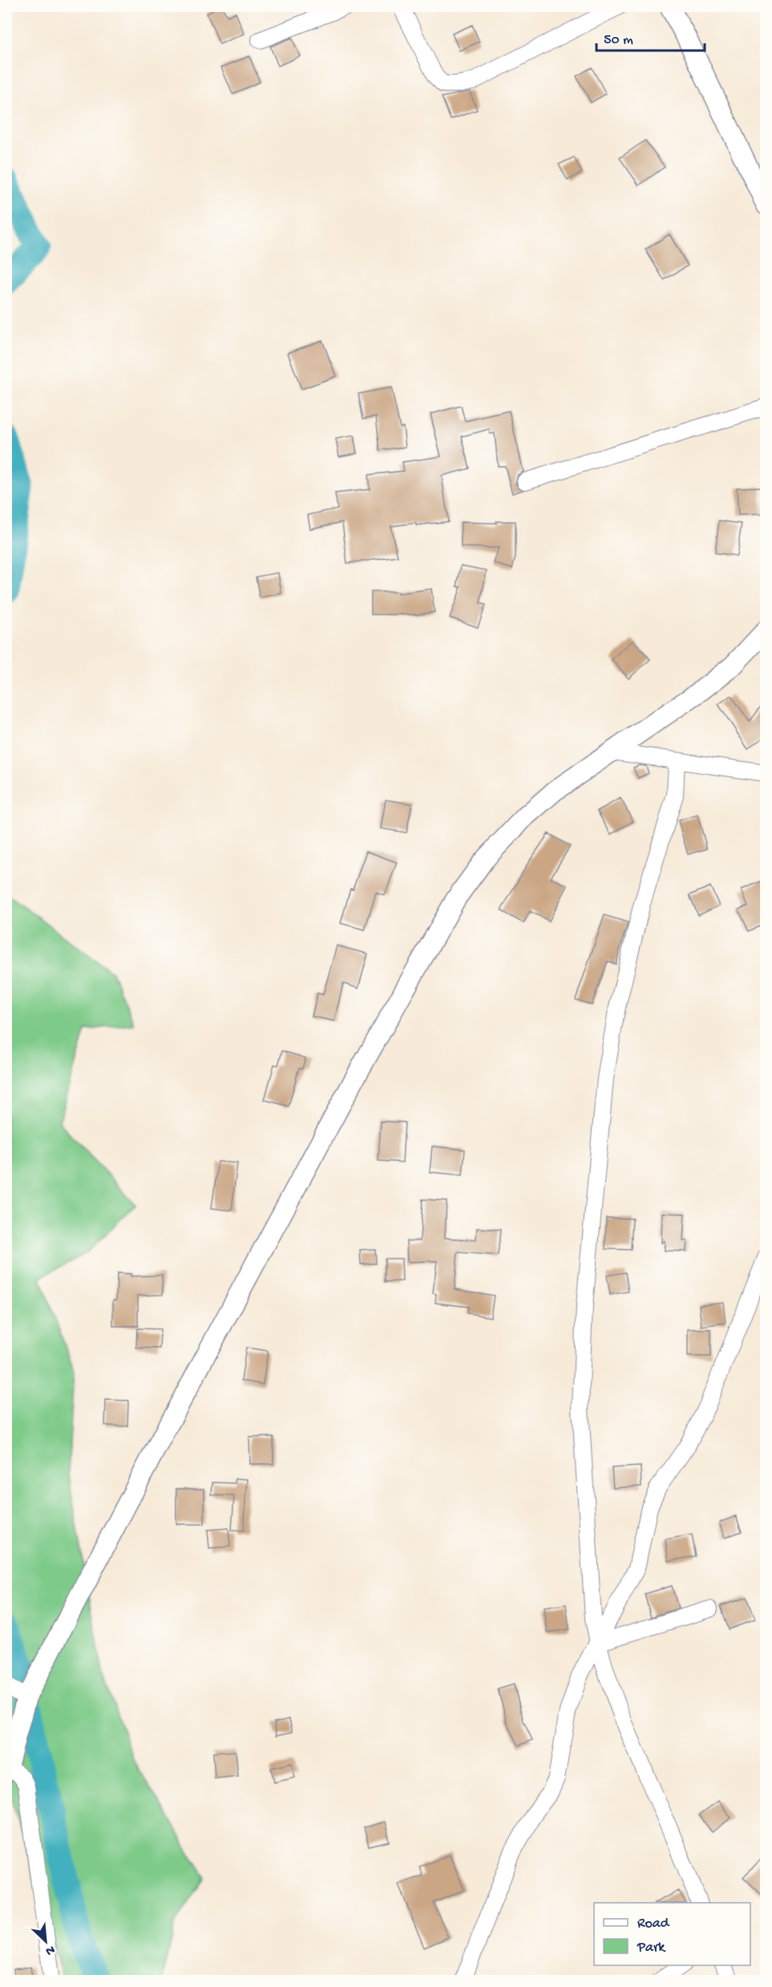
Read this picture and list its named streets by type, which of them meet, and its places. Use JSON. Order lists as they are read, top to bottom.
{
  "legend": ["Road", "Park"],
  "scale_bar": "50 m",
  "north": "bottom right"
}
